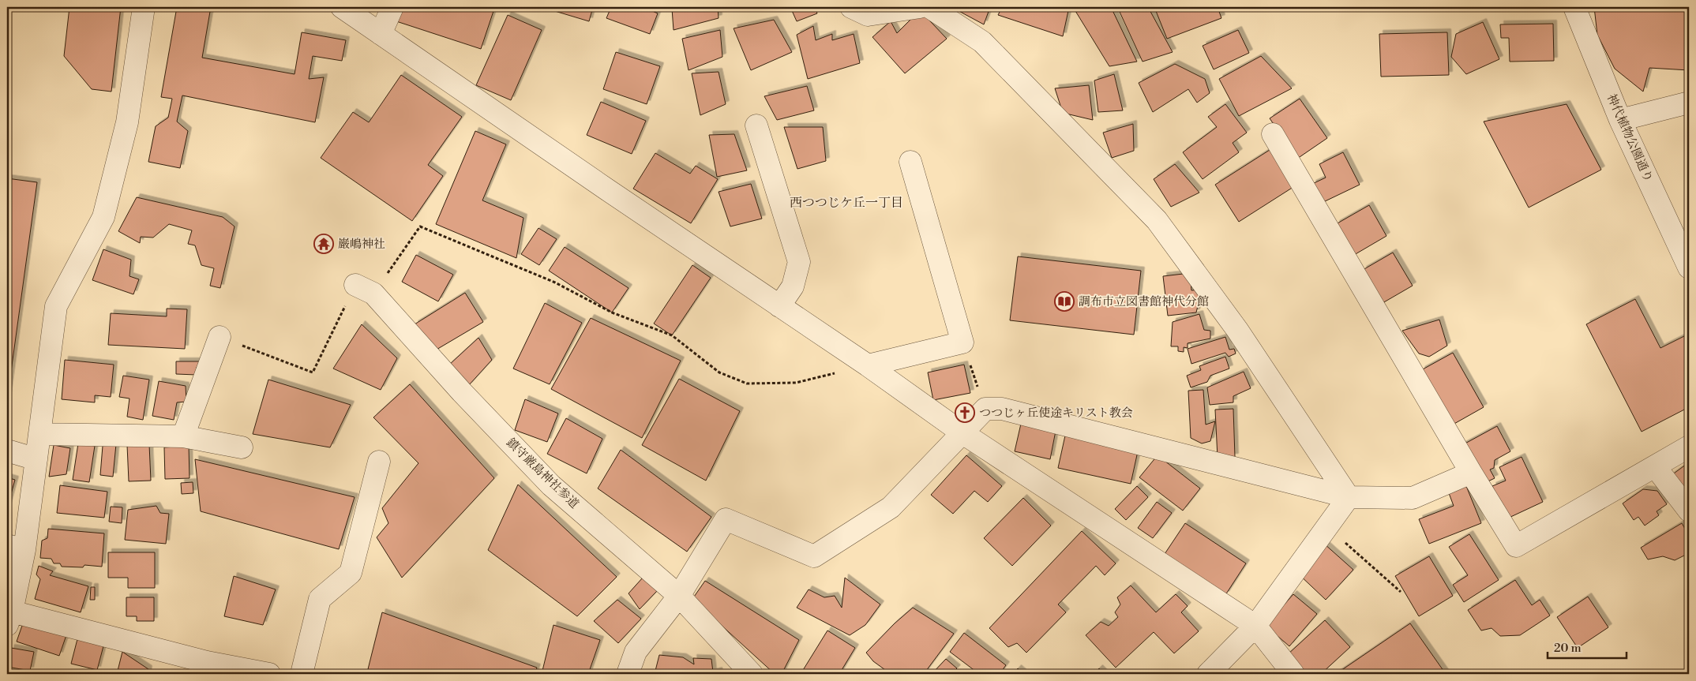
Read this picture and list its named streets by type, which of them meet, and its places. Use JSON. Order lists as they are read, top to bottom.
{
  "streets": {
    "street": ["神代植物公園通り", "鎮守厳島神社参道"]
  },
  "districts": ["西つつじケ丘一丁目"],
  "places": {
    "temple": ["巌嶋神社"],
    "library": ["調布市立図書館神代分館"],
    "church": ["つつじヶ丘使途キリスト教会"]
  },
  "scale_bar": "20 m"
}
